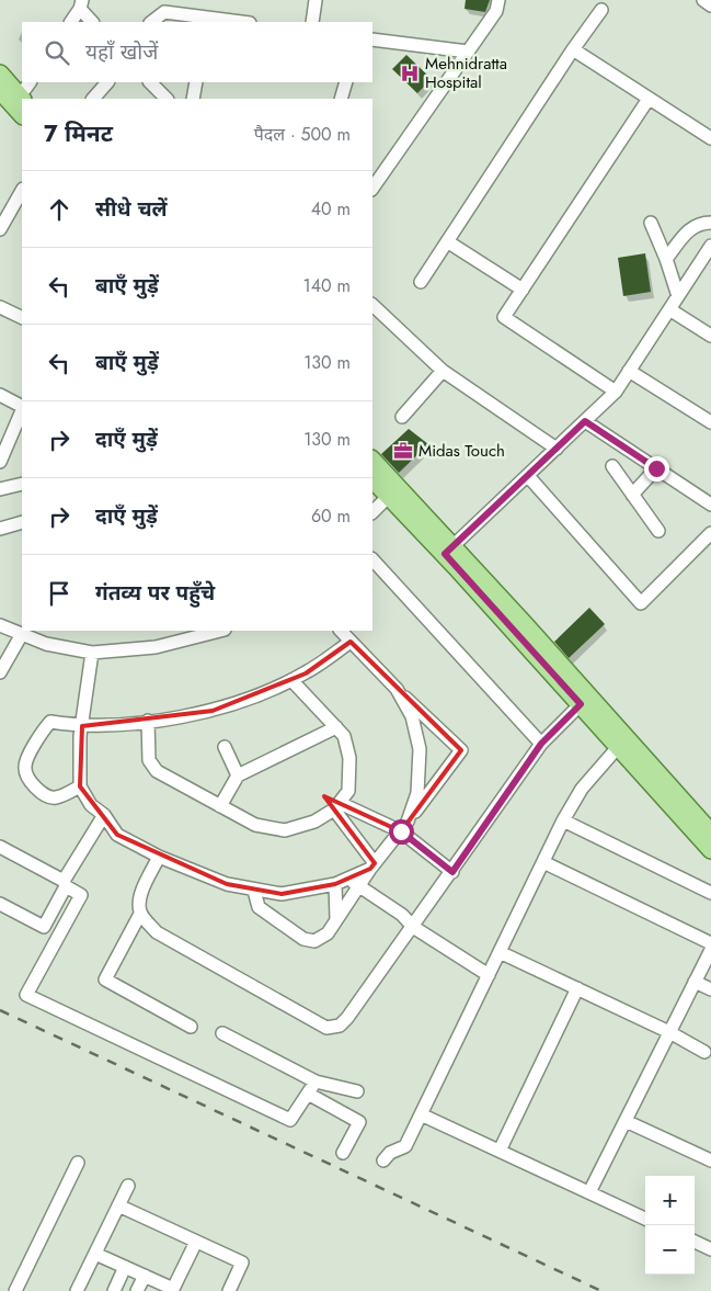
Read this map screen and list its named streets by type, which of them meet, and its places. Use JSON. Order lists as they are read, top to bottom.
{
  "places": {
    "hospital": ["Mehnidratta Hospital"],
    "office": ["Midas Touch"]
  },
  "page": {
    "search": "यहाँ खोजें",
    "heading": ["7 मिनट", "पैदल · 500 m"],
    "list": [
      ["सीधे चलें", "40 m"],
      ["बाएँ मुड़ें", "140 m"],
      ["बाएँ मुड़ें", "130 m"],
      ["दाएँ मुड़ें", "130 m"],
      ["दाएँ मुड़ें", "60 m"],
      "गंतव्य पर पहुँचे"
    ],
    "map_buttons": ["+", "−"]
  }
}
